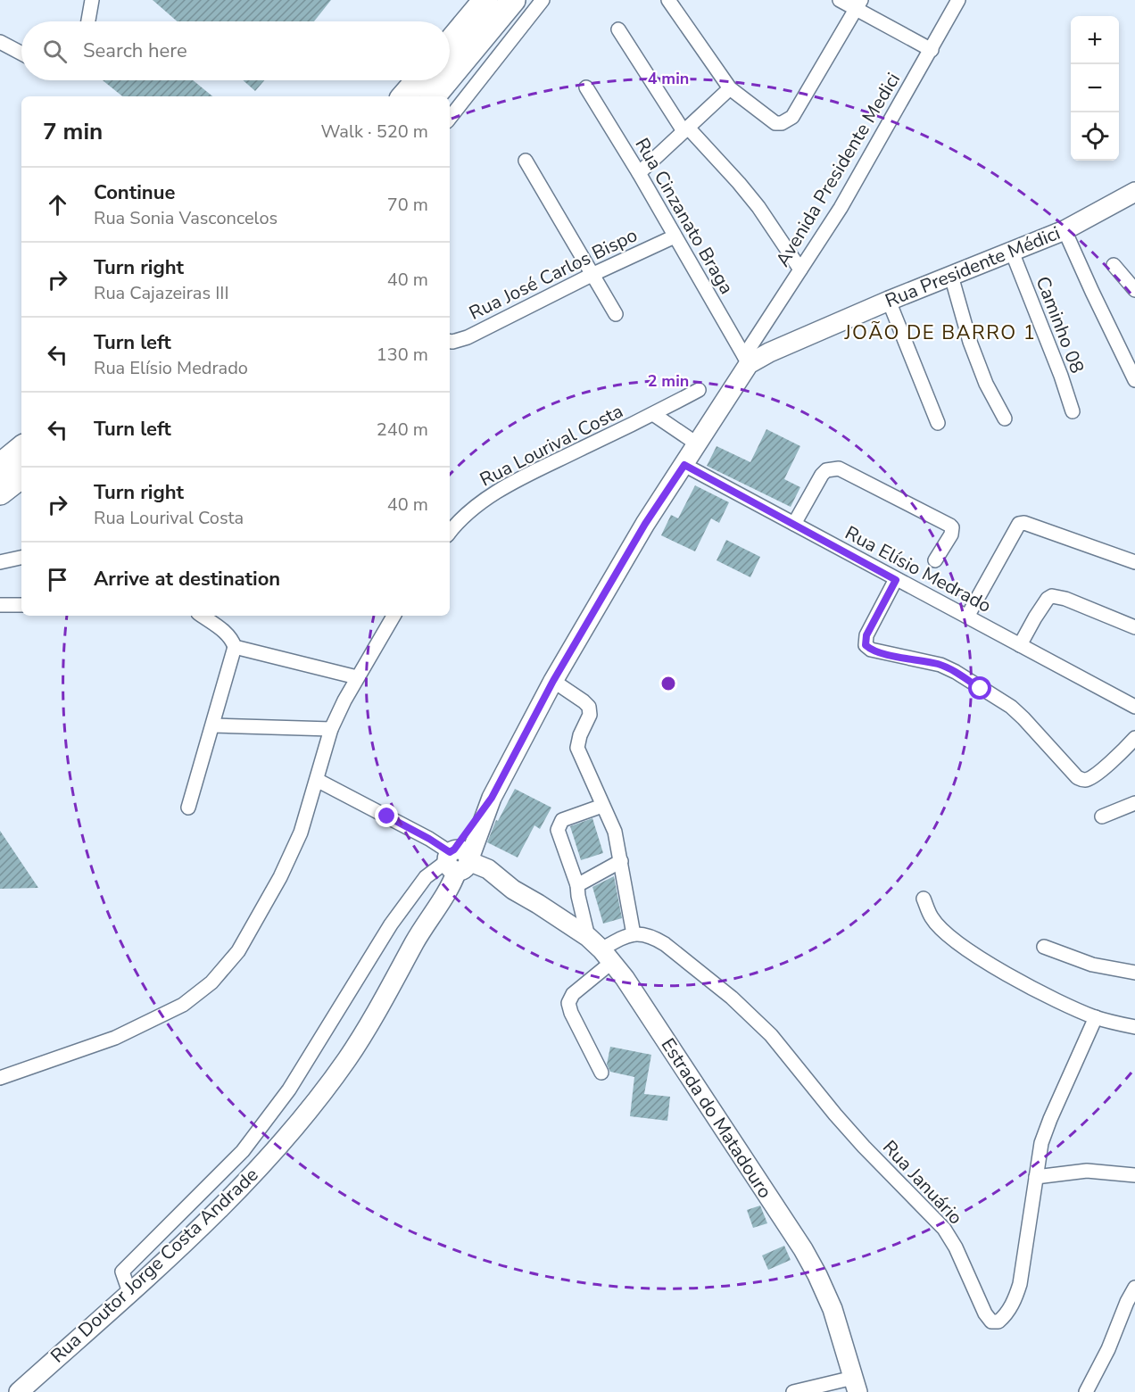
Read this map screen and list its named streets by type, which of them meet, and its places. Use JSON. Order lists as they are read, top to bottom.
{
  "streets": {
    "main road": ["Rua Presidente Médici", "Estrada do Matadouro", "Rua Doutor Jorge Costa Andrade"],
    "street": [
      "Avenida Presidente Medici",
      "Rua Cinzanato Braga",
      "Rua José Carlos Bispo",
      "Caminho 08",
      "Rua Lourival Costa",
      "Rua Elísio Medrado",
      "Rua Januário"
    ]
  },
  "crossings": [
    ["Avenida Presidente Medici", "Rua Cinzanato Braga"],
    ["Avenida Presidente Medici", "Rua Presidente Médici"],
    ["Avenida Presidente Medici", "Rua Doutor Jorge Costa Andrade"],
    ["Rua Cinzanato Braga", "Rua Presidente Médici"],
    ["Rua Cinzanato Braga", "Rua José Carlos Bispo"],
    ["Rua Cinzanato Braga", "Rua Doutor Jorge Costa Andrade"],
    ["Rua Presidente Médici", "Caminho 08"],
    ["Rua Presidente Médici", "Rua Doutor Jorge Costa Andrade"],
    ["Rua Lourival Costa", "Rua Doutor Jorge Costa Andrade"],
    ["Rua Elísio Medrado", "Rua Doutor Jorge Costa Andrade"],
    ["Estrada do Matadouro", "Rua Doutor Jorge Costa Andrade"]
  ],
  "districts": ["JOÃO DE BARRO 1"],
  "page": {
    "map_buttons": ["+", "−"],
    "search": "Search here",
    "heading": ["7 min", "Walk · 520 m"],
    "list": [
      ["Continue", "Rua Sonia Vasconcelos", "70 m"],
      ["Turn right", "Rua Cajazeiras III", "40 m"],
      ["Turn left", "Rua Elísio Medrado", "130 m"],
      ["Turn left", "240 m"],
      ["Turn right", "Rua Lourival Costa", "40 m"],
      "Arrive at destination"
    ]
  },
  "rings": ["4 min", "2 min"]
}
